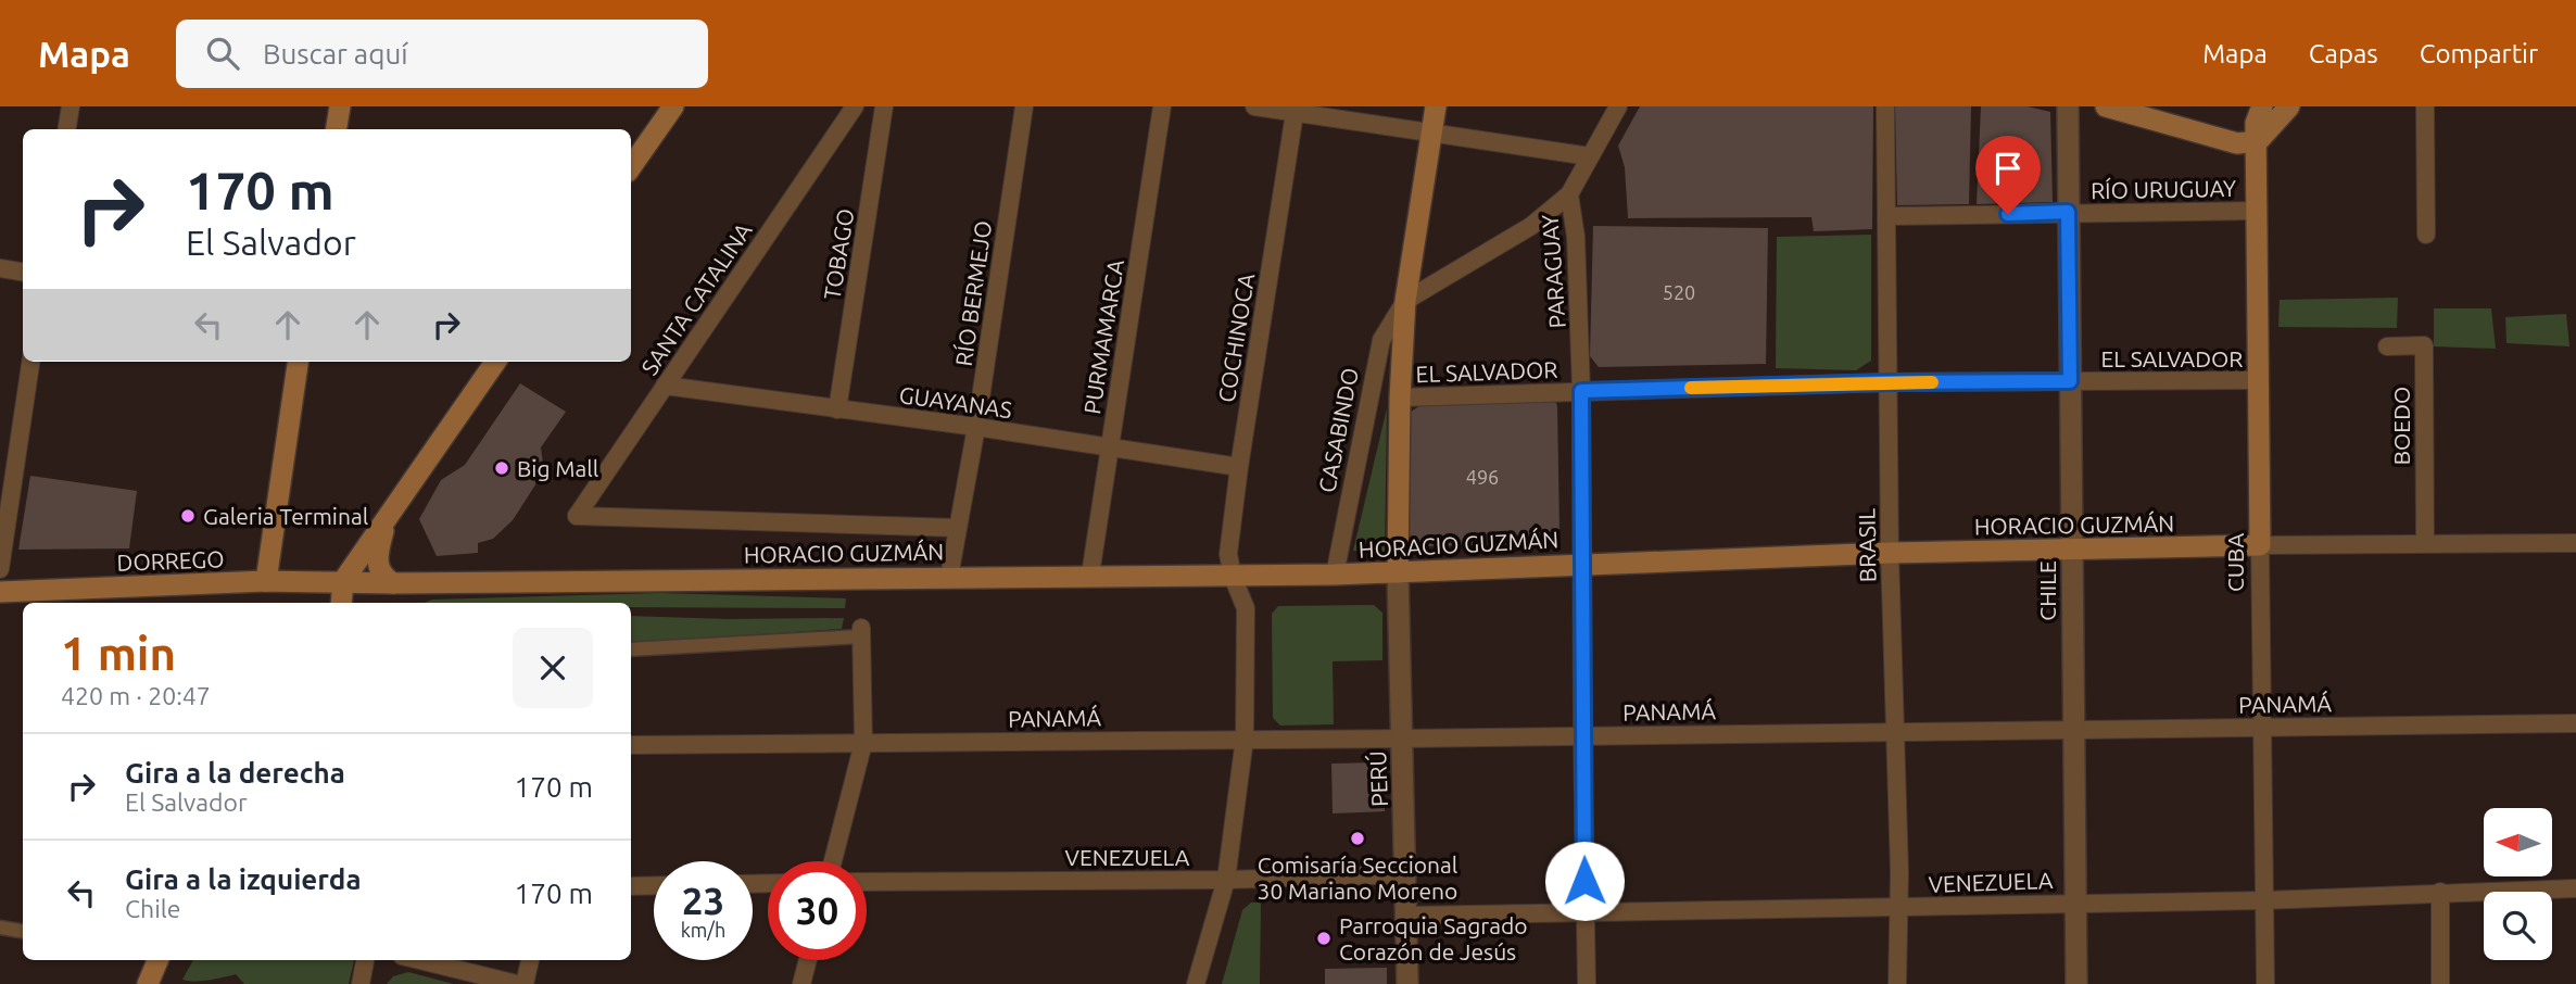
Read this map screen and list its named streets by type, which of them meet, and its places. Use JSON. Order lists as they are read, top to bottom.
{
  "streets": {
    "main road": [
      "CASABINDO",
      "HORACIO GUZMÁN",
      "DORREGO",
      "CUBA"
    ],
    "street": [
      "RÍO URUGUAY",
      "TOBAGO",
      "PARAGUAY",
      "RÍO BERMEJO",
      "SANTA CATALINA",
      "PURMAMARCA",
      "COCHINOCA",
      "EL SALVADOR",
      "GUAYANAS",
      "BOEDO",
      "BRASIL",
      "CHILE",
      "PANAMÁ",
      "PERÚ",
      "VENEZUELA"
    ]
  },
  "crossings": [
    ["RÍO URUGUAY", "BRASIL"],
    ["RÍO URUGUAY", "CUBA"],
    ["RÍO URUGUAY", "CHILE"],
    ["TOBAGO", "GUAYANAS"],
    ["PARAGUAY", "EL SALVADOR"],
    ["PARAGUAY", "HORACIO GUZMÁN"],
    ["PARAGUAY", "PANAMÁ"],
    ["PARAGUAY", "VENEZUELA"],
    ["RÍO BERMEJO", "SANTA CATALINA"],
    ["RÍO BERMEJO", "GUAYANAS"],
    ["RÍO BERMEJO", "HORACIO GUZMÁN"],
    ["SANTA CATALINA", "GUAYANAS"],
    ["PURMAMARCA", "GUAYANAS"],
    ["PURMAMARCA", "HORACIO GUZMÁN"],
    ["COCHINOCA", "GUAYANAS"],
    ["COCHINOCA", "HORACIO GUZMÁN"],
    ["COCHINOCA", "PANAMÁ"],
    ["COCHINOCA", "VENEZUELA"],
    ["EL SALVADOR", "CASABINDO"],
    ["EL SALVADOR", "BRASIL"],
    ["EL SALVADOR", "CUBA"],
    ["EL SALVADOR", "CHILE"],
    ["BOEDO", "HORACIO GUZMÁN"],
    ["CASABINDO", "HORACIO GUZMÁN"],
    ["CASABINDO", "PERÚ"],
    ["HORACIO GUZMÁN", "BRASIL"],
    ["HORACIO GUZMÁN", "DORREGO"],
    ["HORACIO GUZMÁN", "CUBA"],
    ["HORACIO GUZMÁN", "CHILE"],
    ["HORACIO GUZMÁN", "PERÚ"],
    ["BRASIL", "PANAMÁ"],
    ["BRASIL", "VENEZUELA"],
    ["CUBA", "PANAMÁ"],
    ["CUBA", "VENEZUELA"],
    ["CHILE", "PANAMÁ"],
    ["CHILE", "VENEZUELA"],
    ["PANAMÁ", "PERÚ"],
    ["PERÚ", "VENEZUELA"]
  ],
  "places": [
    "Big Mall",
    "Galeria Terminal",
    "Comisaría Seccional 30 Mariano Moreno",
    "Parroquia Sagrado Corazón de Jesús"
  ],
  "house_numbers": ["520", "496"],
  "north": "left",
  "page": {
    "header": "Mapa",
    "search": "Buscar aquí",
    "nav": ["Mapa", "Capas", "Compartir"],
    "turn": ["170 m", "El Salvador"],
    "heading": ["1 min", "420 m · 20:47"],
    "list": [
      {
        "name": "Gira a la derecha",
        "note": "El Salvador",
        "value": "170 m"
      },
      {
        "name": "Gira a la izquierda",
        "note": "Chile",
        "value": "170 m"
      }
    ],
    "speed": "23 km/h",
    "limit": "30"
  }
}
